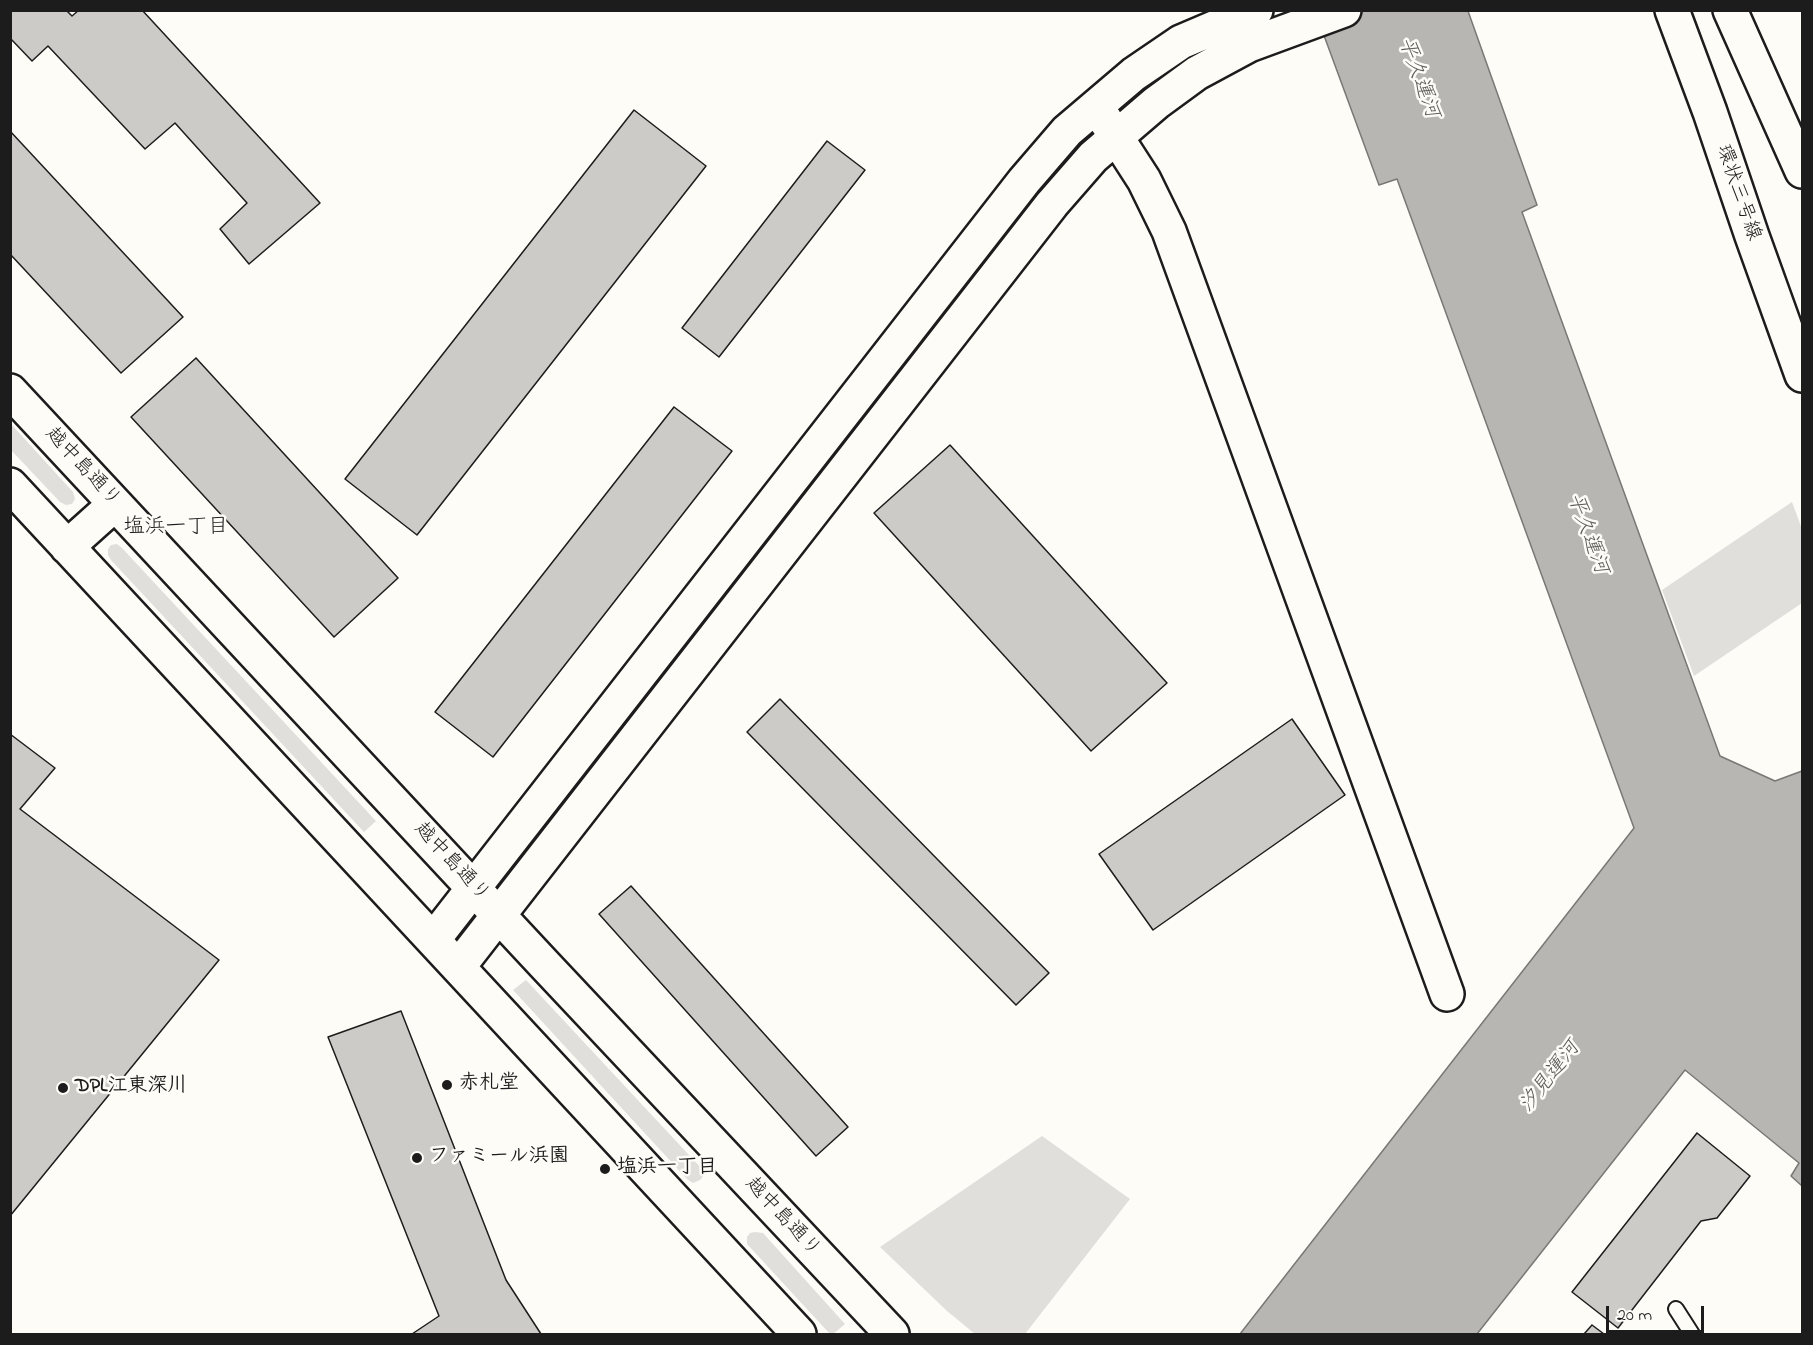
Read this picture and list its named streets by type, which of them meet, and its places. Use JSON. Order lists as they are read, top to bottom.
{
  "streets": {
    "street": ["環状三号線", "越中島通り"]
  },
  "districts": ["塩浜一丁目"],
  "water": ["平久運河", "汐見運河"],
  "places": [
    "赤札堂",
    "DPL江東深川",
    "ファミール浜園",
    "塩浜一丁目"
  ],
  "scale_bar": "20 m"
}
